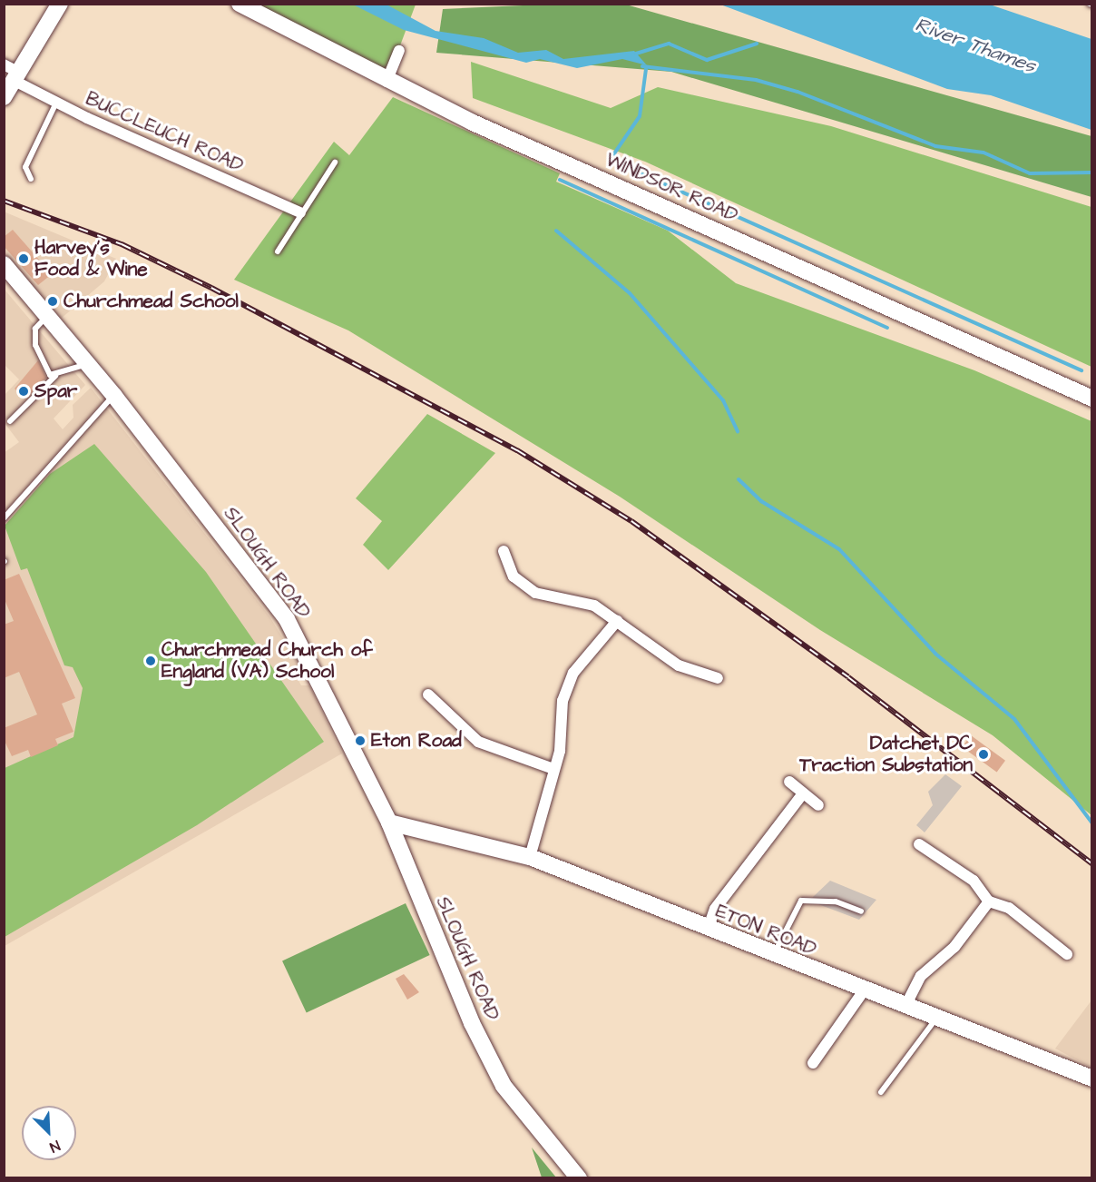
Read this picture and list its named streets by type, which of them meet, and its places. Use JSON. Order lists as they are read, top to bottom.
{
  "streets": {
    "main road": ["WINDSOR ROAD", "SLOUGH ROAD", "ETON ROAD"],
    "street": ["BUCCLEUCH ROAD"]
  },
  "crossings": [
    ["SLOUGH ROAD", "ETON ROAD"]
  ],
  "water": ["River Thames"],
  "places": [
    "Harvey's Food & Wine",
    "Churchmead School",
    "Spar",
    "Churchmead Church of England (VA) School",
    "Eton Road",
    "Datchet DC Traction Substation"
  ],
  "north": "bottom right"
}
